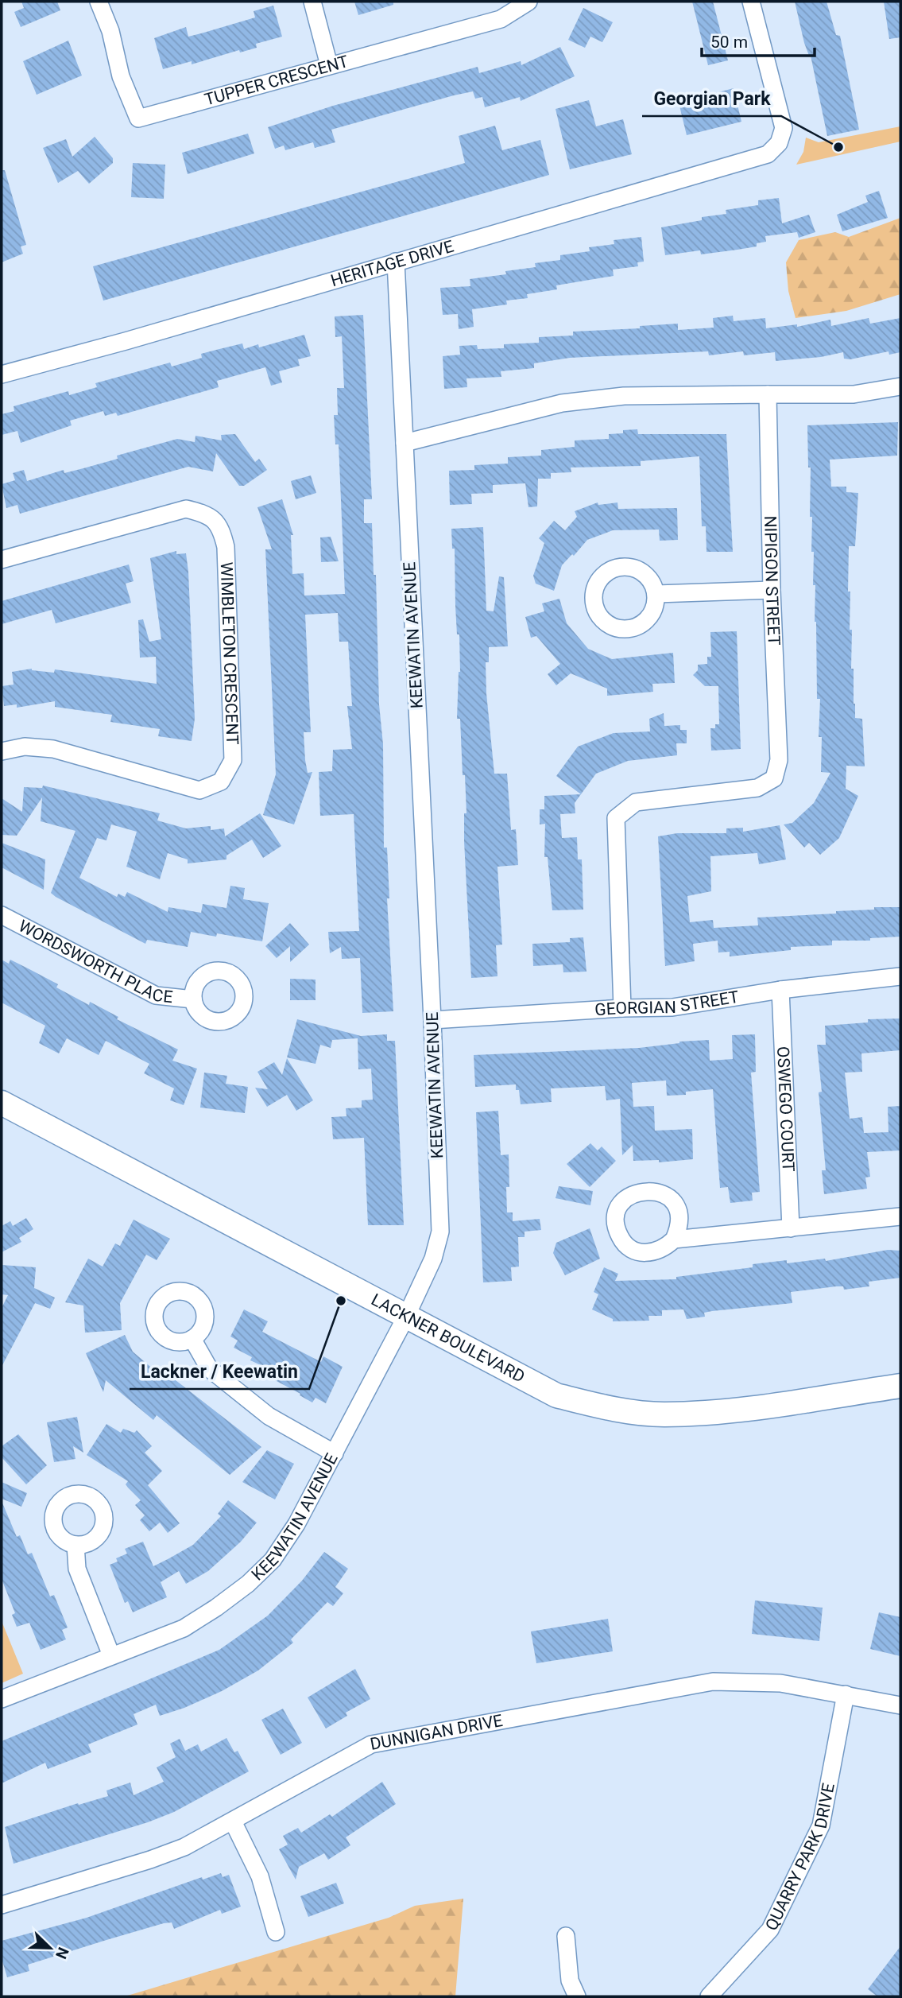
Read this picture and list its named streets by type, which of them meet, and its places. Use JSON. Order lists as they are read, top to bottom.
{
  "streets": {
    "main road": ["LACKNER BOULEVARD"],
    "street": [
      "TUPPER CRESCENT",
      "HERITAGE DRIVE",
      "NIPIGON STREET",
      "KEEWATIN AVENUE",
      "WIMBLETON CRESCENT",
      "WORDSWORTH PLACE",
      "GEORGIAN STREET",
      "OSWEGO COURT",
      "DUNNIGAN DRIVE",
      "QUARRY PARK DRIVE"
    ]
  },
  "crossings": [
    ["HERITAGE DRIVE", "KEEWATIN AVENUE"],
    ["NIPIGON STREET", "GEORGIAN STREET"],
    ["KEEWATIN AVENUE", "GEORGIAN STREET"],
    ["KEEWATIN AVENUE", "LACKNER BOULEVARD"],
    ["GEORGIAN STREET", "OSWEGO COURT"],
    ["DUNNIGAN DRIVE", "QUARRY PARK DRIVE"]
  ],
  "places": ["Georgian Park", "Lackner / Keewatin"],
  "scale_bar": "50 m",
  "north": "bottom right"
}
